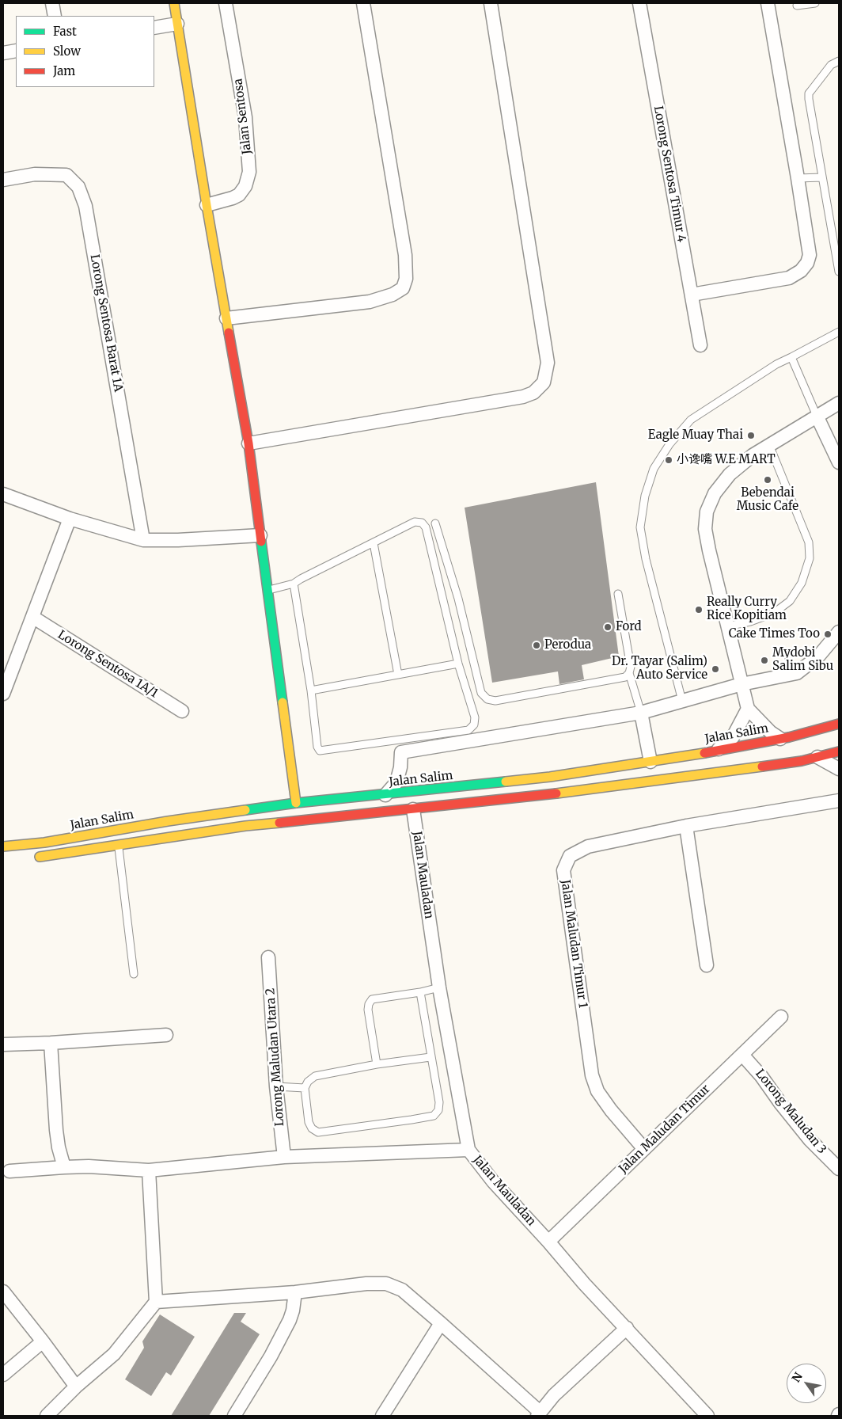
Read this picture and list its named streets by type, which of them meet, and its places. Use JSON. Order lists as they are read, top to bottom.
{
  "streets": {
    "main road": ["Jalan Salim"],
    "street": [
      "Jalan Sentosa",
      "Lorong Sentosa Timur 4",
      "Lorong Sentosa Barat 1A",
      "Lorong Sentosa 1A/1",
      "Jalan Mauladan",
      "Jalan Maludan Timur 1",
      "Lorong Maludan Utara 2",
      "Lorong Maludan 3",
      "Jalan Maludan Timur"
    ]
  },
  "crossings": [
    ["Jalan Mauladan", "Jalan Maludan Timur"],
    ["Jalan Maludan Timur 1", "Jalan Maludan Timur"],
    ["Lorong Maludan 3", "Jalan Maludan Timur"]
  ],
  "places": [
    "Eagle Muay Thai",
    "小谗嘴 W.E MART",
    "Bebendai Music Cafe",
    "Really Curry Rice Kopitiam",
    "Ford",
    "Cake Times Too",
    "Perodua",
    "Mydobi Salim Sibu",
    "Dr. Tayar (Salim) Auto Service"
  ],
  "legend": ["Fast", "Slow", "Jam"],
  "north": "top left"
}
